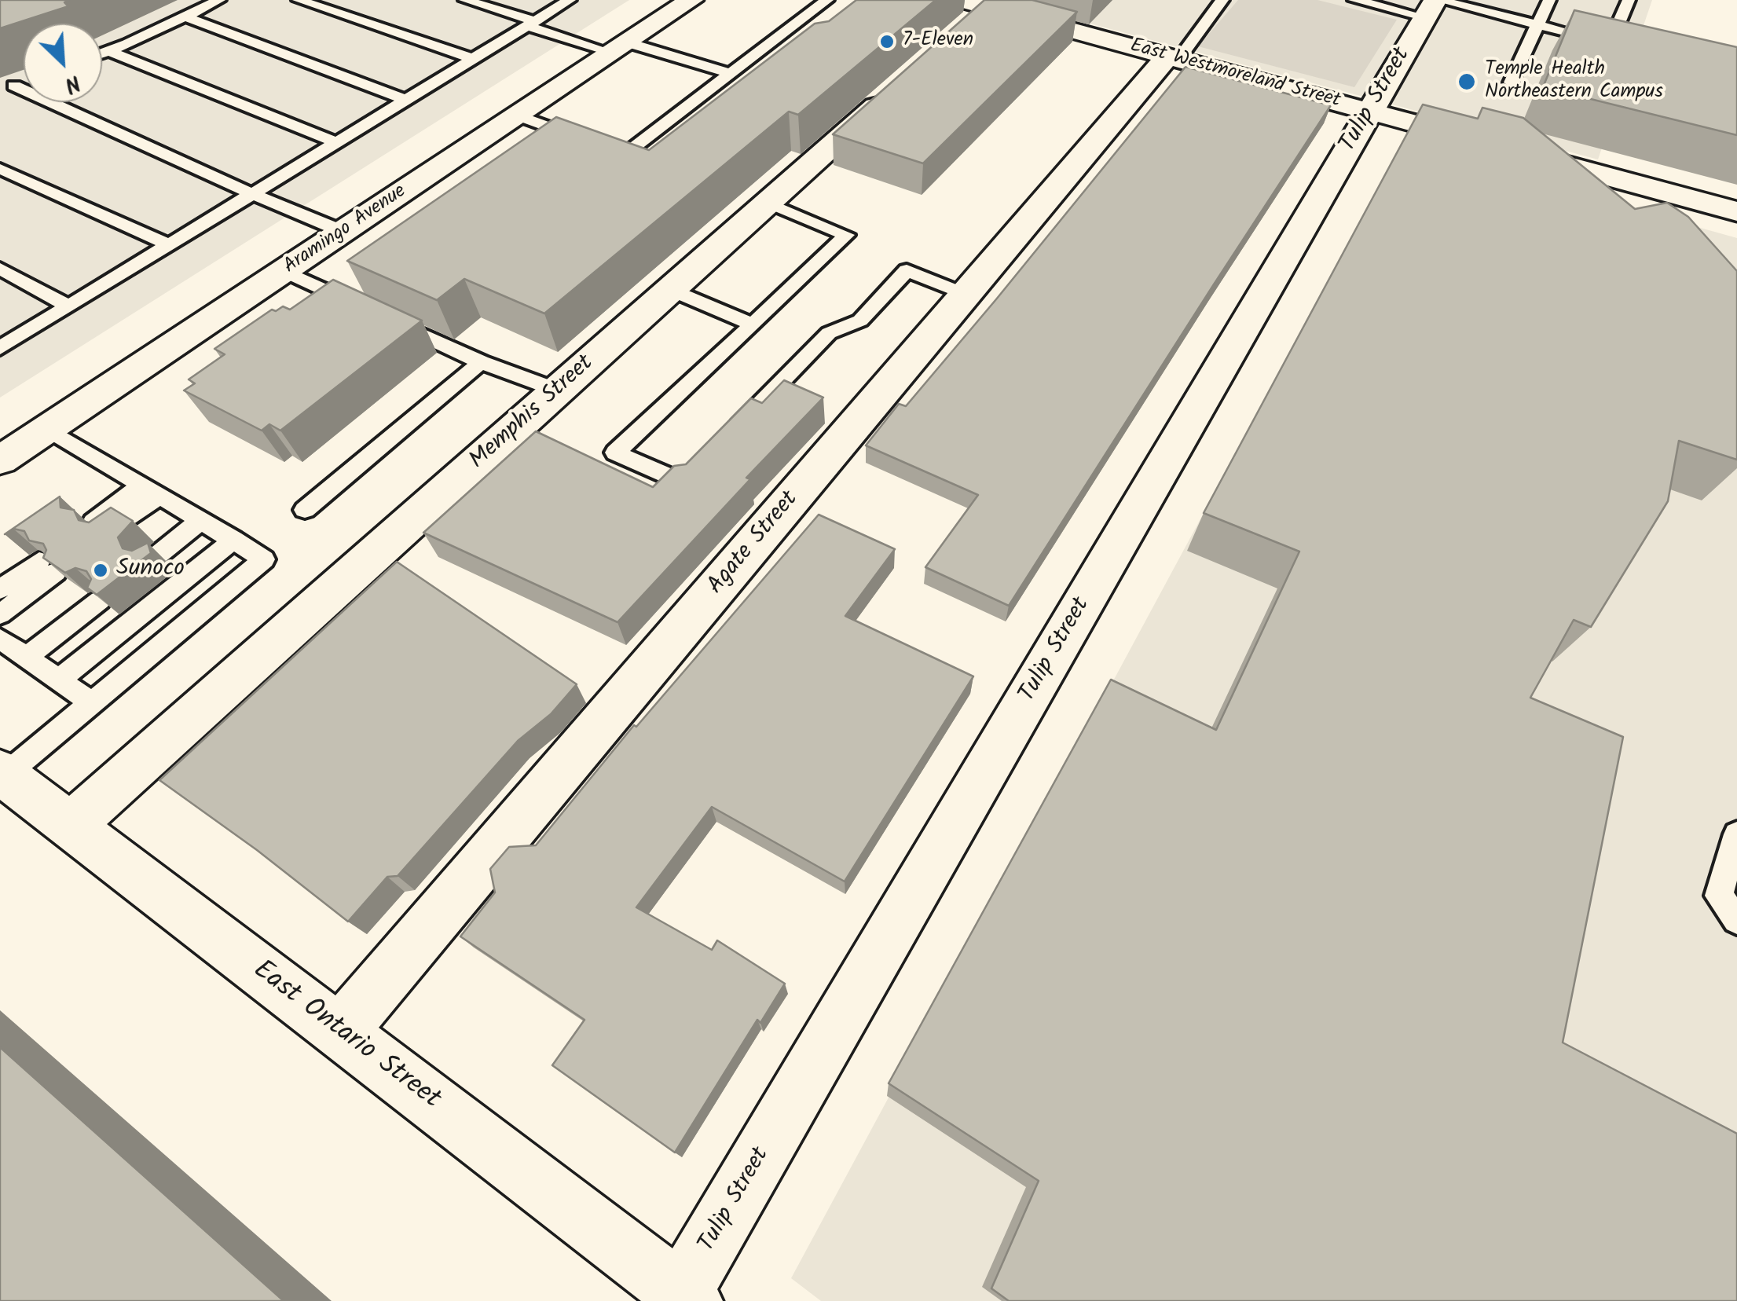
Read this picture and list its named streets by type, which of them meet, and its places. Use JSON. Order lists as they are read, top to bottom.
{
  "streets": {
    "street": [
      "East Westmoreland Street",
      "Tulip Street",
      "Aramingo Avenue",
      "Memphis Street",
      "Agate Street",
      "East Ontario Street"
    ]
  },
  "crossings": [
    ["East Westmoreland Street", "Tulip Street"],
    ["East Westmoreland Street", "Agate Street"],
    ["Tulip Street", "East Ontario Street"],
    ["Memphis Street", "East Ontario Street"],
    ["Agate Street", "East Ontario Street"]
  ],
  "places": ["7-Eleven", "Temple Health Northeastern Campus", "Sunoco"],
  "north": "bottom right"
}
